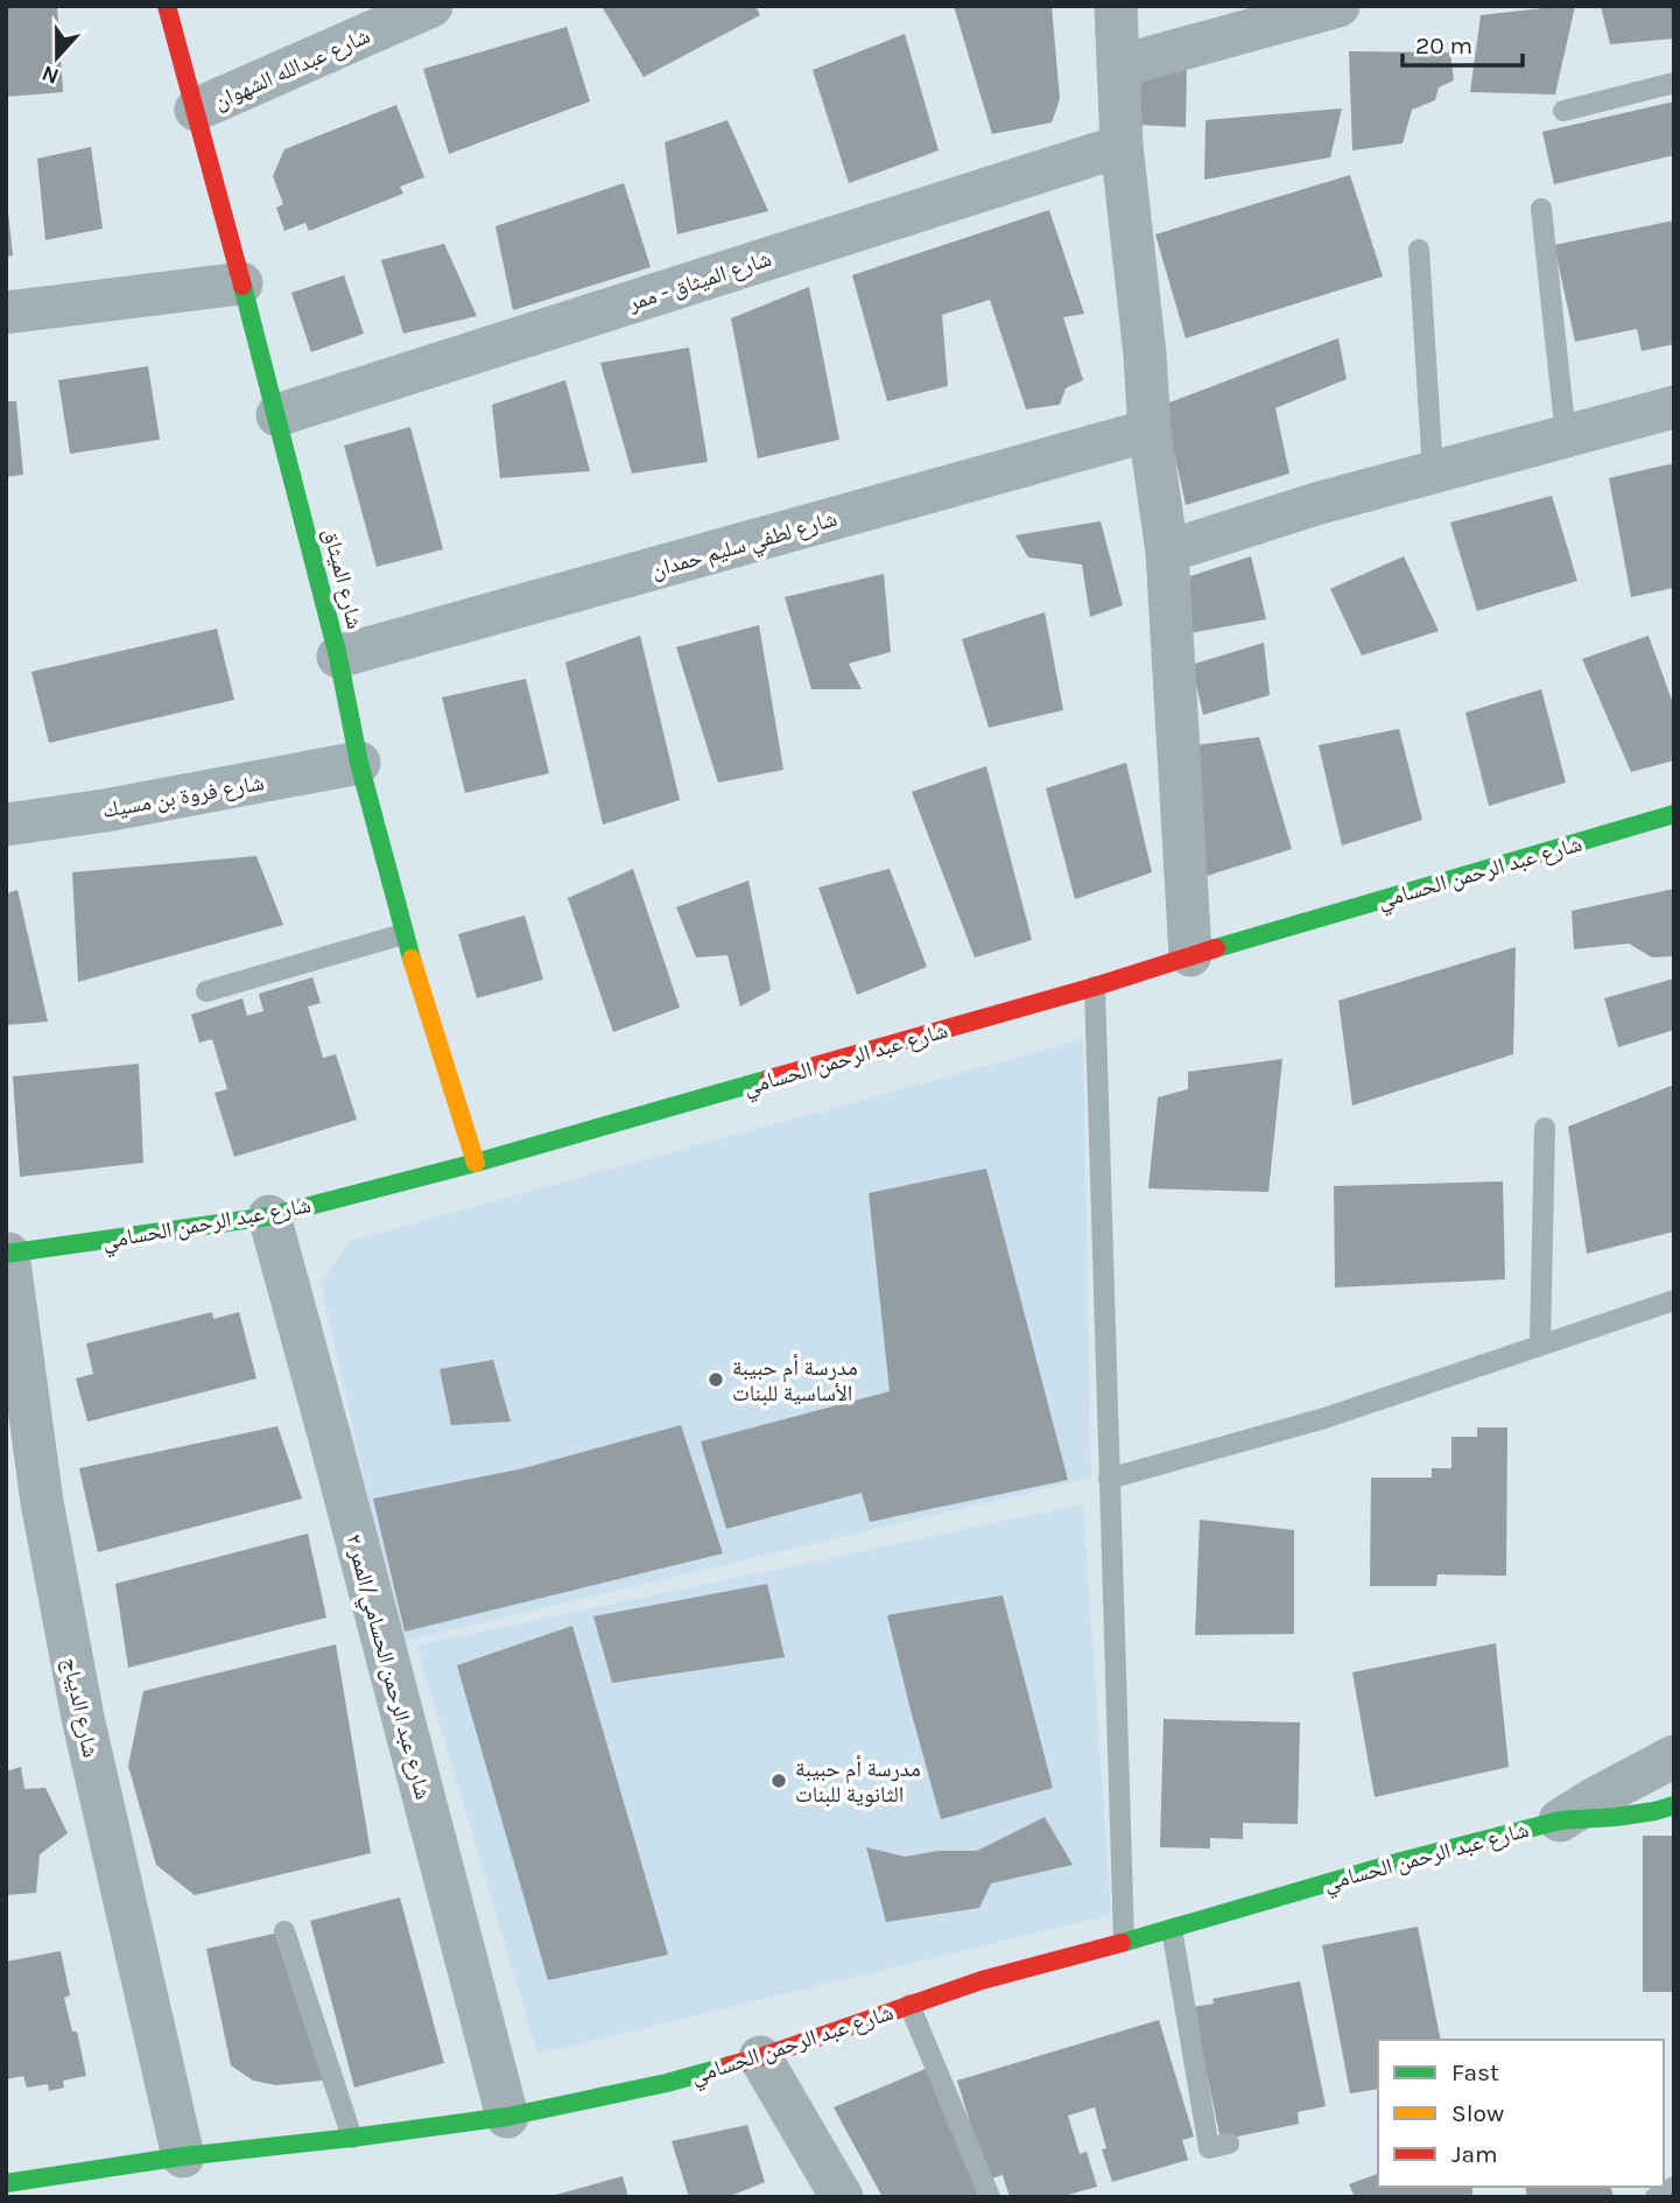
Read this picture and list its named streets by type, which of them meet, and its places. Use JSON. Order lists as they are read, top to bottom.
{
  "streets": {
    "street": [
      "شارع عبدالله الشهوان",
      "شارع الميثاق - ممر",
      "شارع لطفي سليم حمدان",
      "شارع الميثاق",
      "شارع فروة بن مسيك",
      "شارع عبد الرحمن الحسامي",
      "شارع عبد الرحمن الحسامي/الممر ٢",
      "شارع الديباج"
    ]
  },
  "crossings": [
    ["شارع عبدالله الشهوان", "شارع الميثاق"],
    ["شارع الميثاق - ممر", "شارع الميثاق"],
    ["شارع لطفي سليم حمدان", "شارع الميثاق"],
    ["شارع الميثاق", "شارع فروة بن مسيك"],
    ["شارع الميثاق", "شارع عبد الرحمن الحسامي"],
    ["شارع عبد الرحمن الحسامي", "شارع عبد الرحمن الحسامي/الممر ٢"],
    ["شارع عبد الرحمن الحسامي", "شارع الديباج"]
  ],
  "places": ["مدرسة أم حبيبة الأساسية للبنات", "مدرسة أم حبيبة الثانوية للبنات"],
  "legend": ["Fast", "Slow", "Jam"],
  "scale_bar": "20 m",
  "north": "bottom"
}
